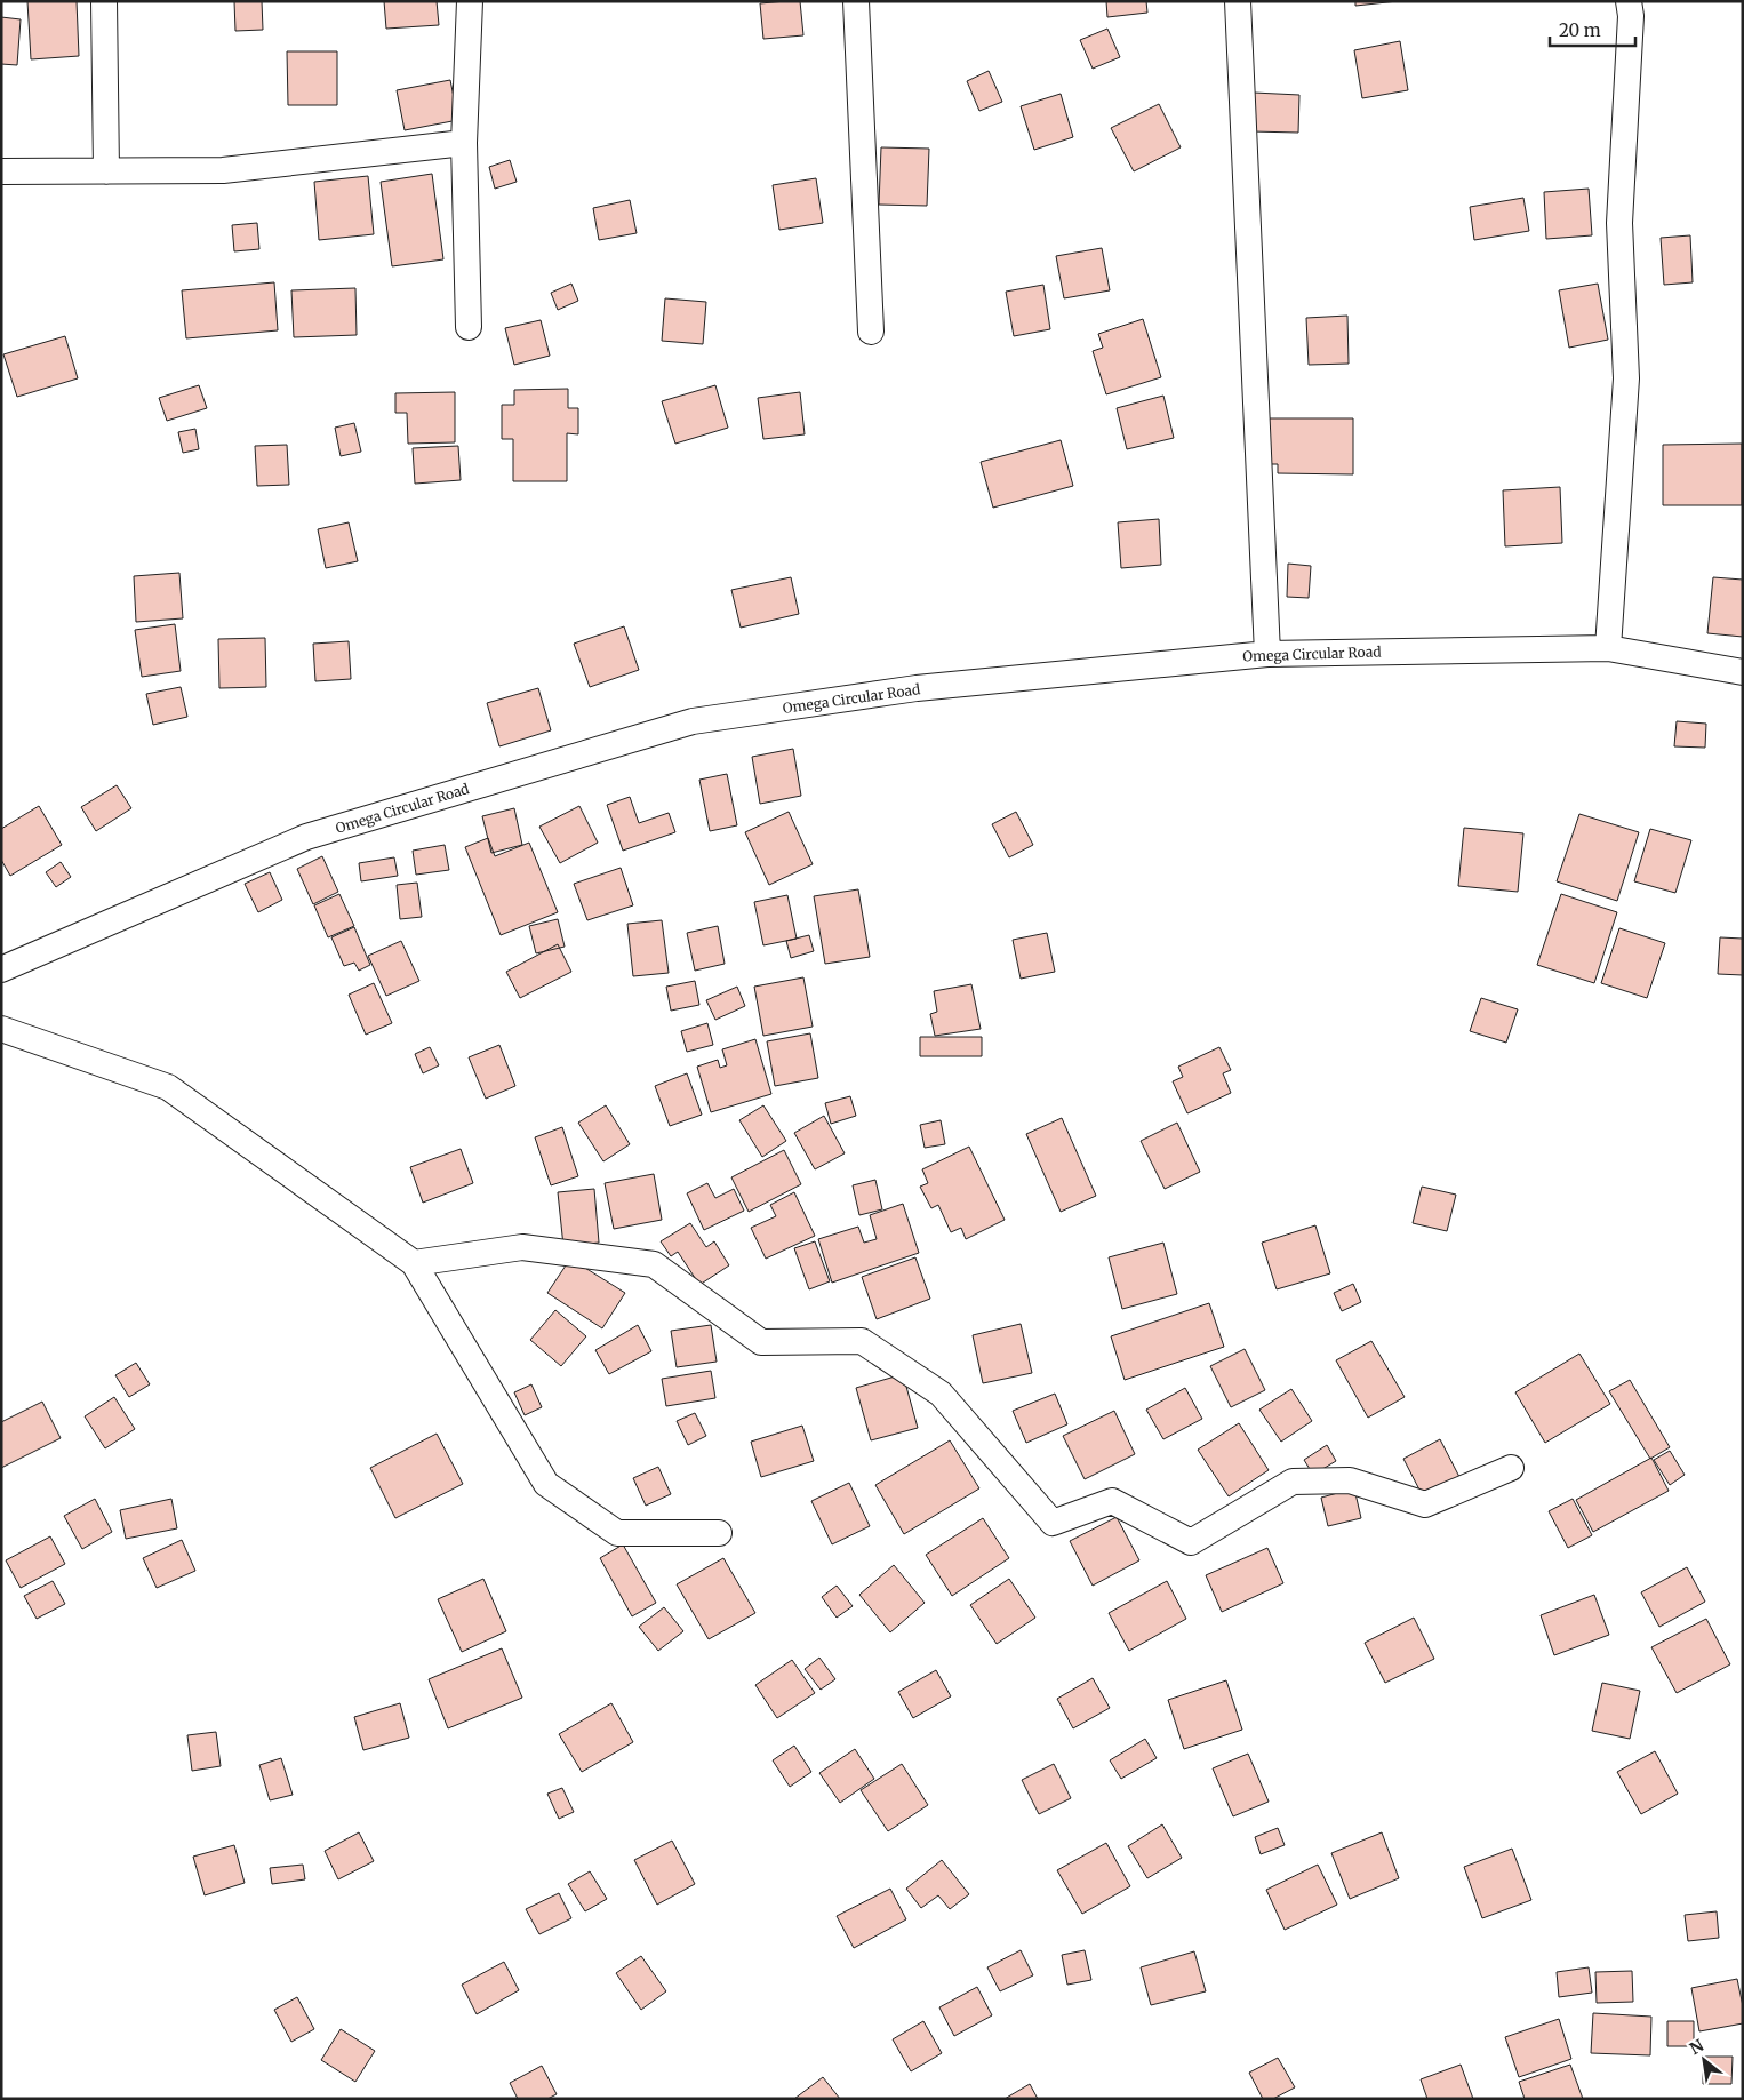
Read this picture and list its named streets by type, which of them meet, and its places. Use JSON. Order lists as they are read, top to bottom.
{
  "streets": {
    "street": ["Omega Circular Road"]
  },
  "scale_bar": "20 m",
  "north": "top left"
}
